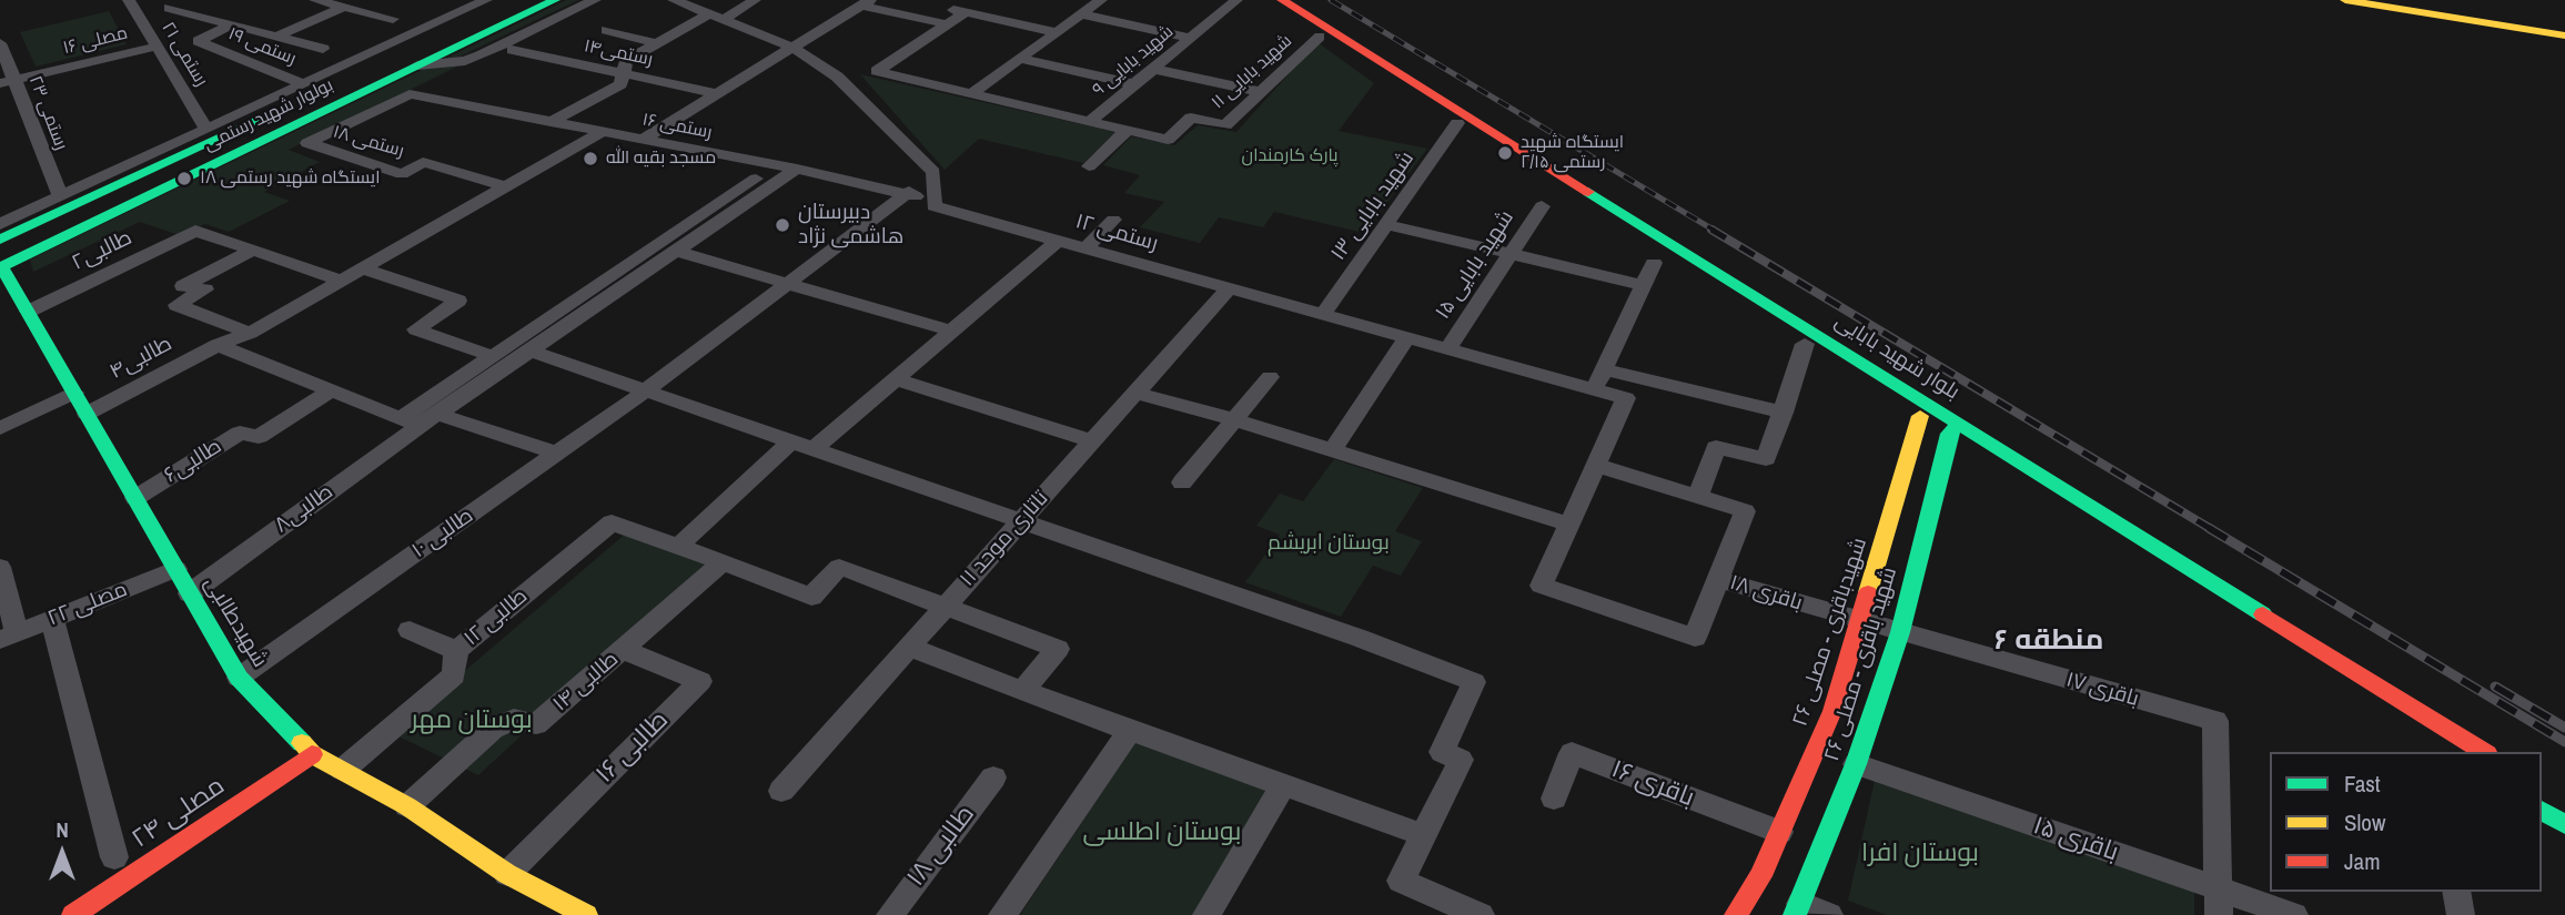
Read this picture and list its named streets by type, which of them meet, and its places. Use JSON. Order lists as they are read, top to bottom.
{
  "streets": {
    "street": [
      "مصلی ۱۶",
      "رستمی ۱۹",
      "رستمی۱۴",
      "رستمی ۲۱",
      "شهید بابایی ۹",
      "شهید بابایی ۱۱",
      "رستمی ۲۳",
      "بولوار شهید رستمی",
      "رستمی ۱۶",
      "رستمی ۱۸",
      "شهید بابایی ۱۳",
      "رستمی ۱۲",
      "طالبی۲",
      "شهید بابایی ۱۵",
      "بلوار شهید بابایی",
      "طالبی۴",
      "طالبی۶",
      "طالبی۸",
      "طالبی ۱۰",
      "تاتاری موحد ۱۱",
      "باقری ۱۸",
      "مصلی ۲۲",
      "طالبی ۱۲",
      "شهیدطالبی",
      "شهیدباقری - مصلی ۲۶",
      "شهید باقری - مصلی ۲۶",
      "طالبی ۱۴",
      "باقری ۱۷",
      "طالبی ۱۶",
      "باقری ۱۶",
      "مصلی ۲۴",
      "باقری ۱۵",
      "طالبی ۱۸"
    ]
  },
  "crossings": [
    ["مصلی ۱۶", "رستمی ۲۱"],
    ["مصلی ۱۶", "رستمی ۲۳"],
    ["شهید بابایی ۱۱", "بلوار شهید بابایی"],
    ["بولوار شهید رستمی", "شهیدطالبی"],
    ["رستمی ۱۶", "رستمی ۱۸"],
    ["رستمی ۱۶", "رستمی ۱۲"],
    ["رستمی ۱۶", "طالبی۴"],
    ["رستمی ۱۶", "طالبی ۱۰"],
    ["رستمی ۱۸", "طالبی۴"],
    ["شهید بابایی ۱۳", "رستمی ۱۲"],
    ["شهید بابایی ۱۳", "بلوار شهید بابایی"],
    ["رستمی ۱۲", "شهید بابایی ۱۵"],
    ["رستمی ۱۲", "تاتاری موحد ۱۱"],
    ["طالبی۲", "شهیدطالبی"],
    ["بلوار شهید بابایی", "شهیدباقری - مصلی ۲۶"],
    ["بلوار شهید بابایی", "شهید باقری - مصلی ۲۶"],
    ["طالبی۴", "شهیدطالبی"],
    ["طالبی۶", "شهیدطالبی"],
    ["طالبی۸", "شهیدطالبی"],
    ["طالبی ۱۰", "شهیدطالبی"],
    ["باقری ۱۸", "شهیدباقری - مصلی ۲۶"],
    ["باقری ۱۸", "شهید باقری - مصلی ۲۶"],
    ["باقری ۱۸", "باقری ۱۷"],
    ["مصلی ۲۲", "شهیدطالبی"],
    ["طالبی ۱۲", "شهیدطالبی"],
    ["شهیدطالبی", "طالبی ۱۴"],
    ["شهیدطالبی", "طالبی ۱۶"],
    ["شهیدطالبی", "مصلی ۲۴"],
    ["شهیدباقری - مصلی ۲۶", "شهید باقری - مصلی ۲۶"],
    ["شهیدباقری - مصلی ۲۶", "باقری ۱۶"],
    ["شهید باقری - مصلی ۲۶", "باقری ۱۷"],
    ["شهید باقری - مصلی ۲۶", "باقری ۱۵"],
    ["طالبی ۱۴", "طالبی ۱۶"],
    ["باقری ۱۷", "باقری ۱۵"]
  ],
  "districts": ["منطقه ۶"],
  "parks": [
    "پارک کارمندان",
    "بوستان ابریشم",
    "بوستان مهر",
    "بوستان اطلسی",
    "بوستان افرا"
  ],
  "places": [
    "ایستگاه شهید رستمی ۲/۱۵",
    "مسجد بقیه الله",
    "ایستگاه شهید رستمی ۱۸",
    "دبیرستان هاشمی نژاد"
  ],
  "legend": ["Fast", "Slow", "Jam"],
  "north": "top"
}
